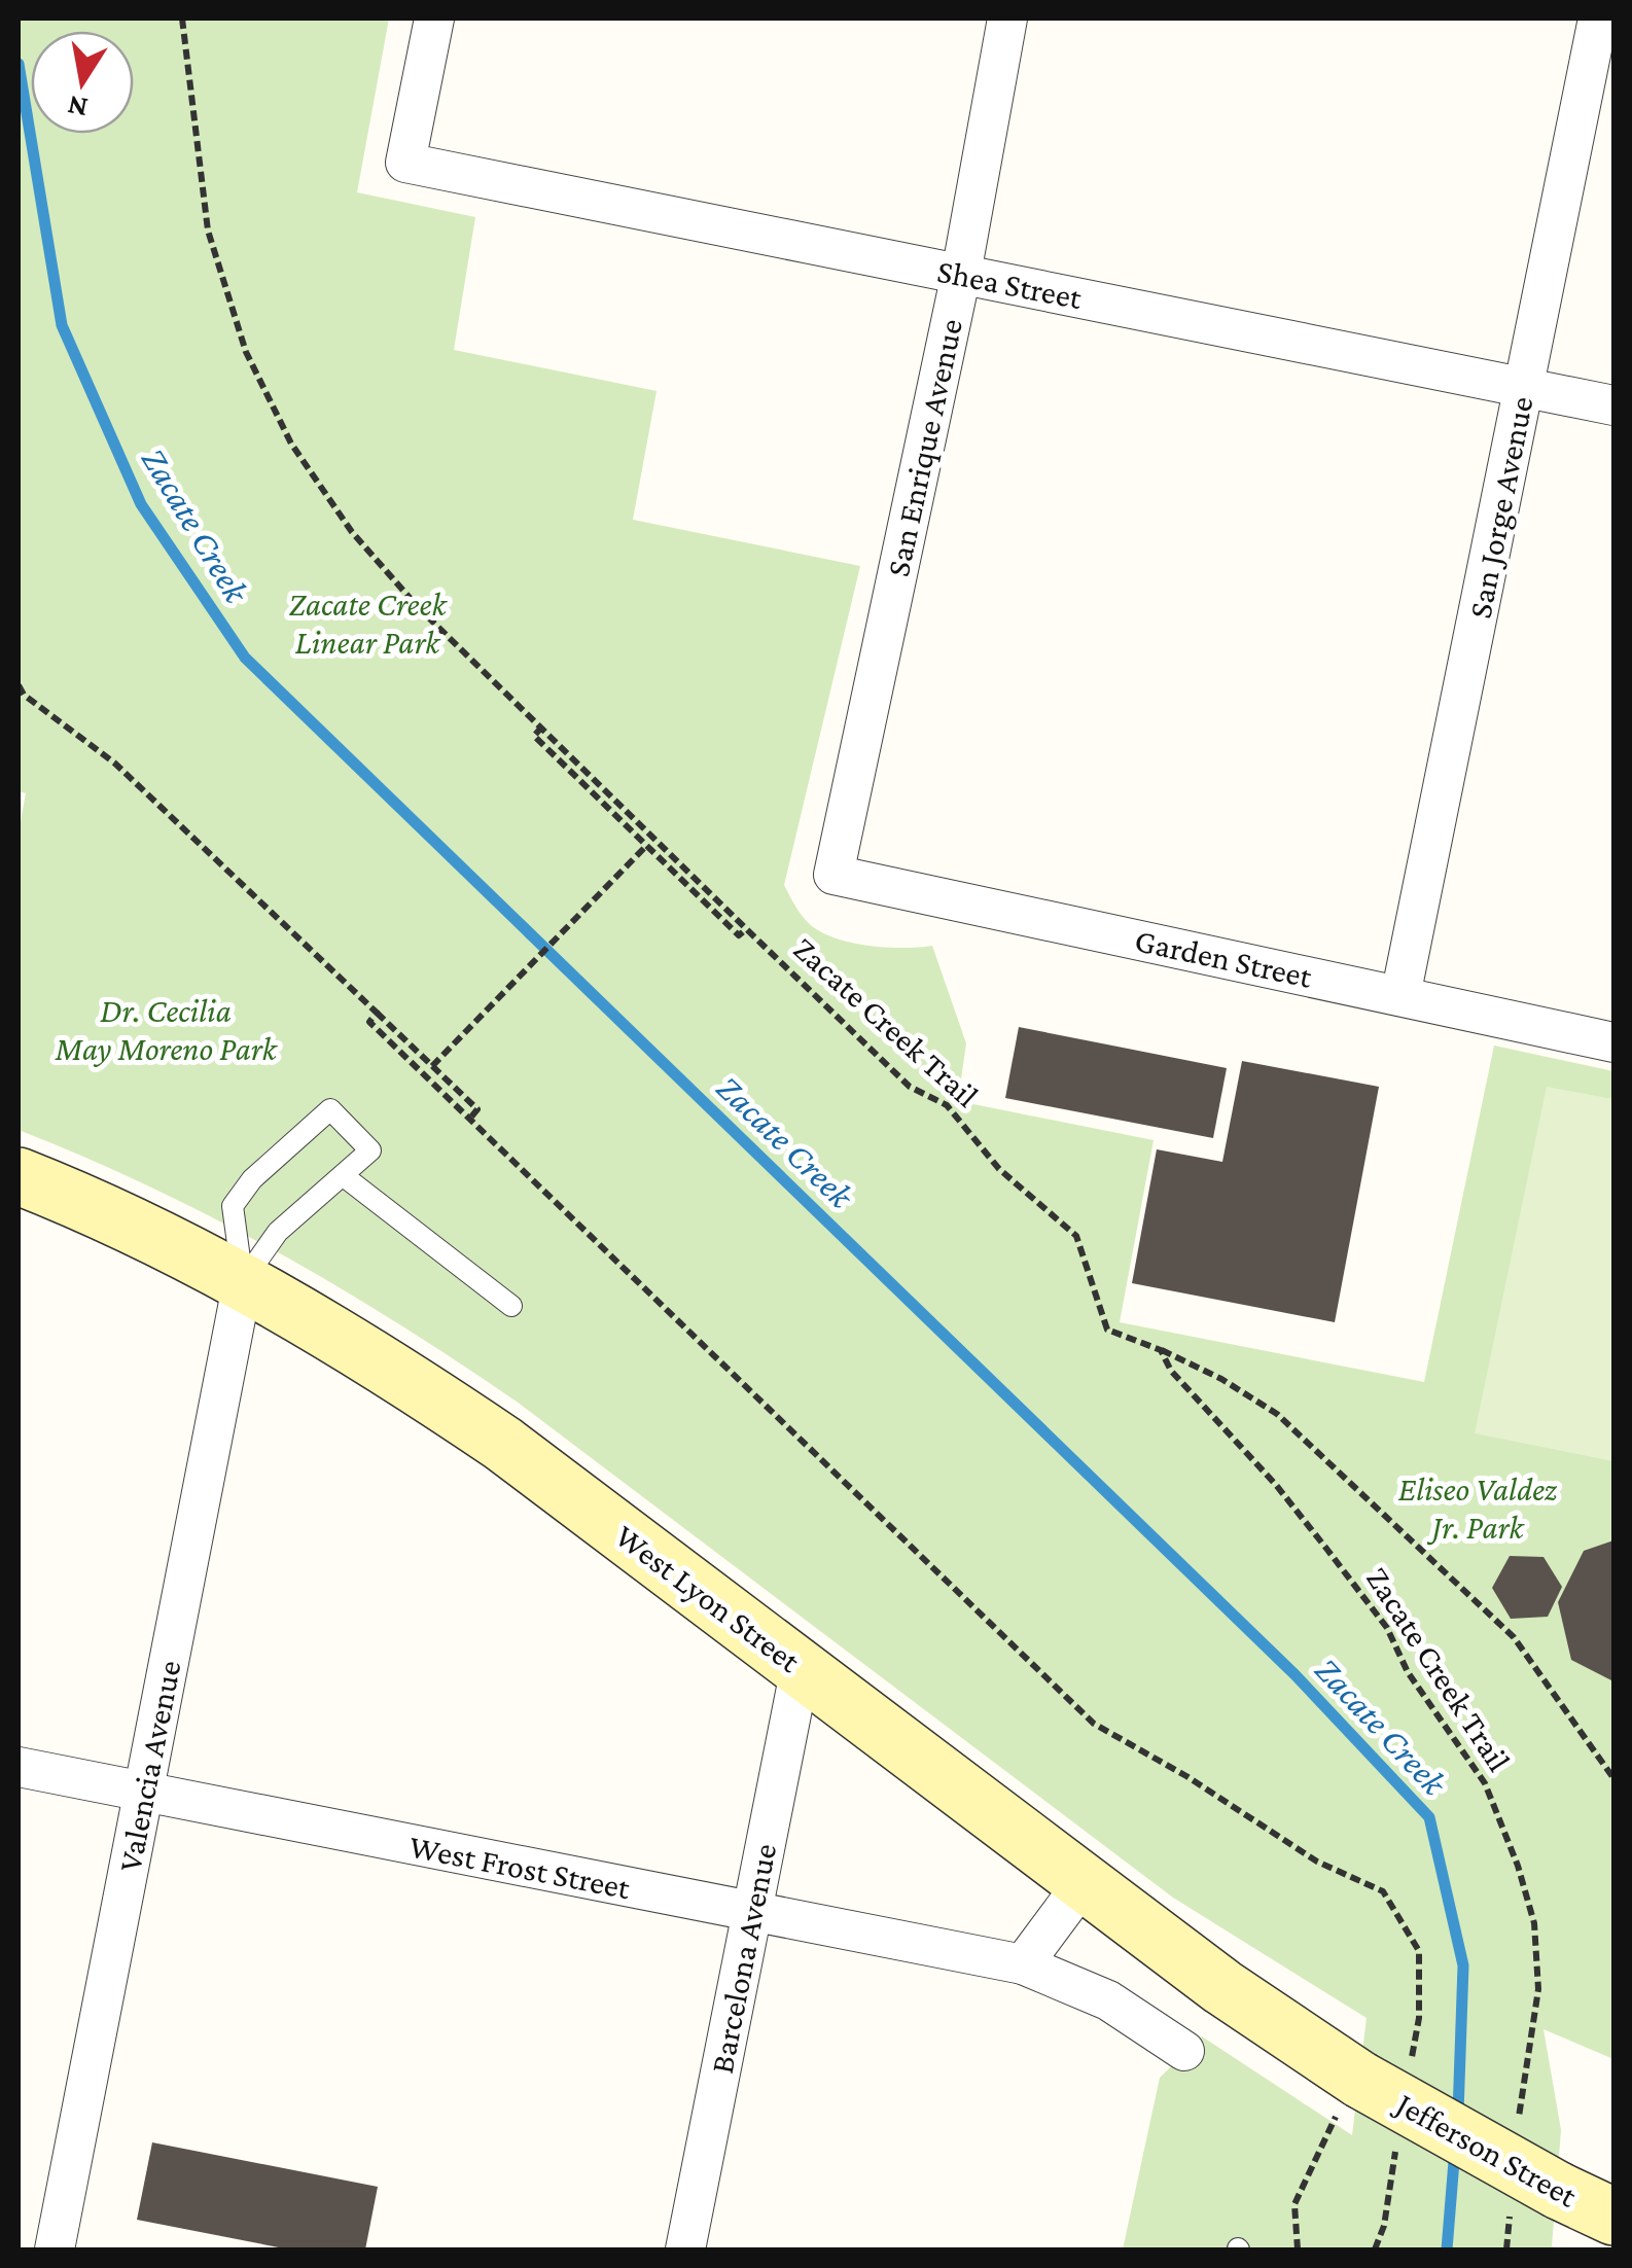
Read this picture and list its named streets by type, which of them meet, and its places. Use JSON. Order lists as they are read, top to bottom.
{
  "streets": {
    "main road": ["West Lyon Street", "Jefferson Street"],
    "street": [
      "Shea Street",
      "San Enrique Avenue",
      "San Jorge Avenue",
      "Garden Street",
      "Valencia Avenue",
      "West Frost Street",
      "Barcelona Avenue"
    ],
    "path": ["Zacate Creek Trail"]
  },
  "crossings": [
    ["Shea Street", "San Enrique Avenue"],
    ["Shea Street", "San Jorge Avenue"],
    ["San Enrique Avenue", "Garden Street"],
    ["San Jorge Avenue", "Garden Street"],
    ["West Lyon Street", "Valencia Avenue"],
    ["West Lyon Street", "Barcelona Avenue"],
    ["West Lyon Street", "Jefferson Street"],
    ["Valencia Avenue", "West Frost Street"],
    ["West Frost Street", "Barcelona Avenue"]
  ],
  "water": ["Zacate Creek"],
  "parks": ["Zacate Creek Linear Park", "Dr. Cecilia May Moreno Park", "Eliseo Valdez Jr. Park"],
  "north": "bottom"
}
